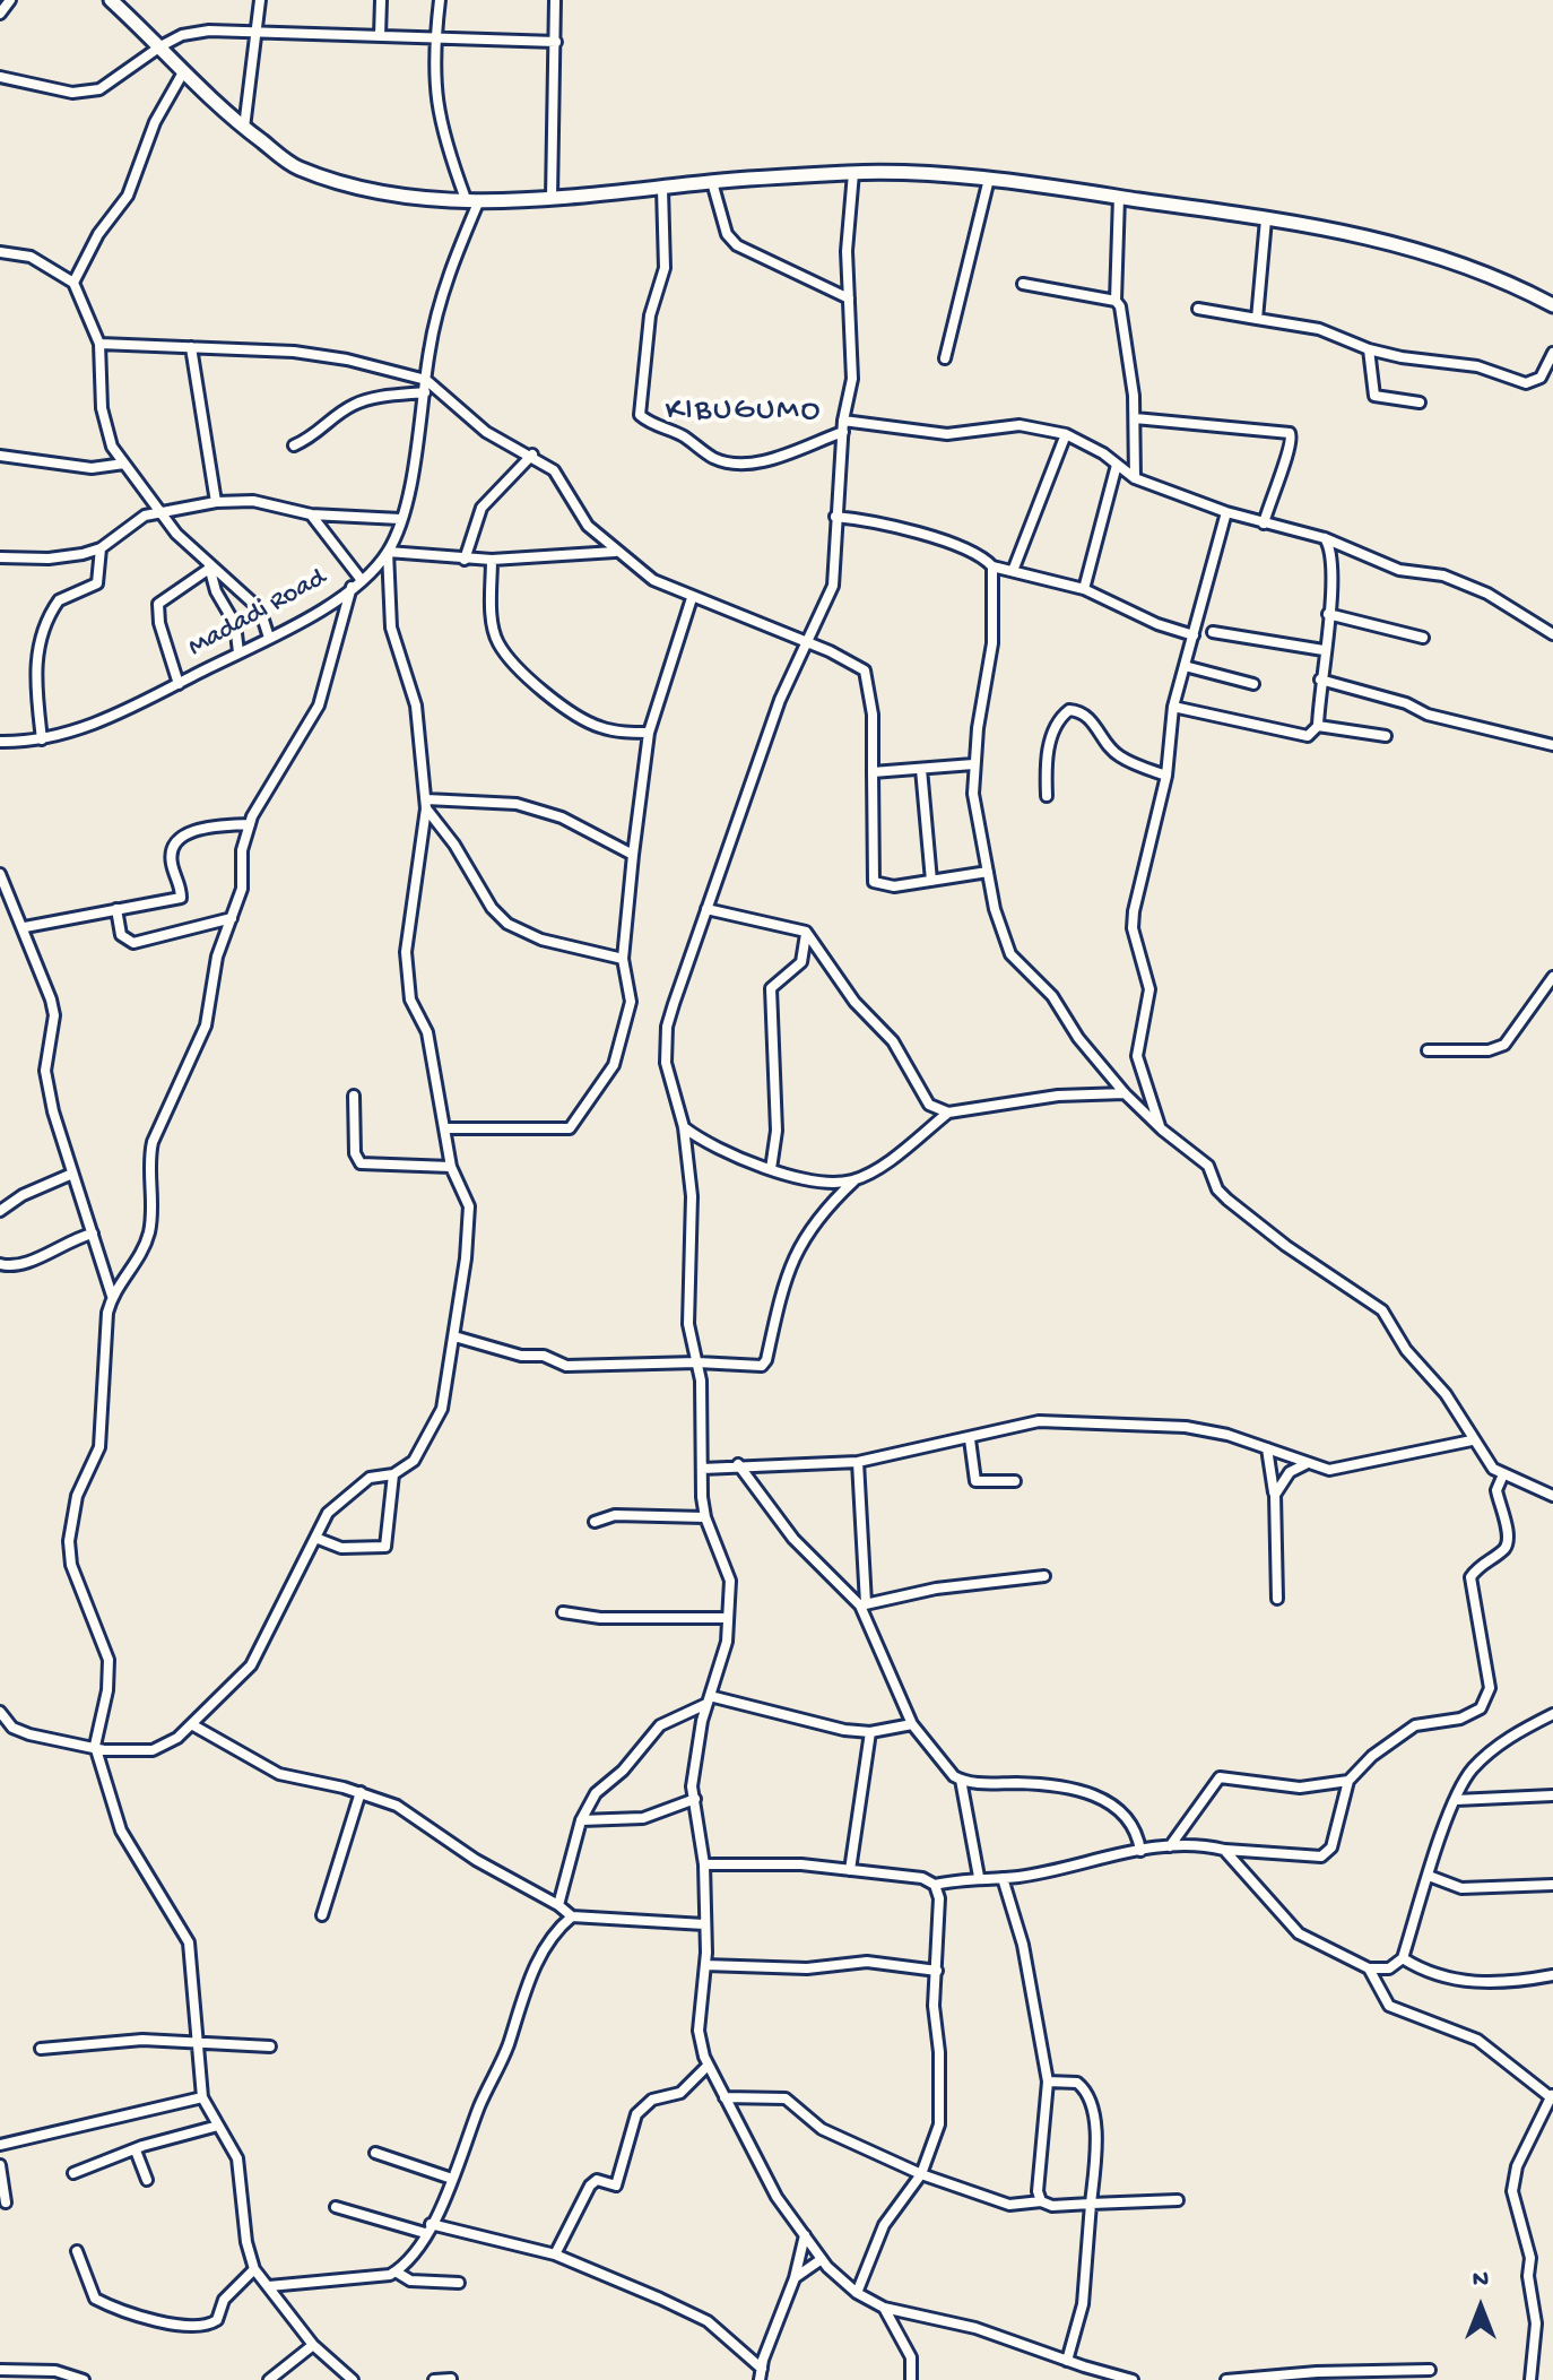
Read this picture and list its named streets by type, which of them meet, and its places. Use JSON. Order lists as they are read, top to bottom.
{
  "streets": {
    "street": ["Madadi Road"]
  },
  "districts": ["KIBUGUMO"],
  "north": "top"
}
